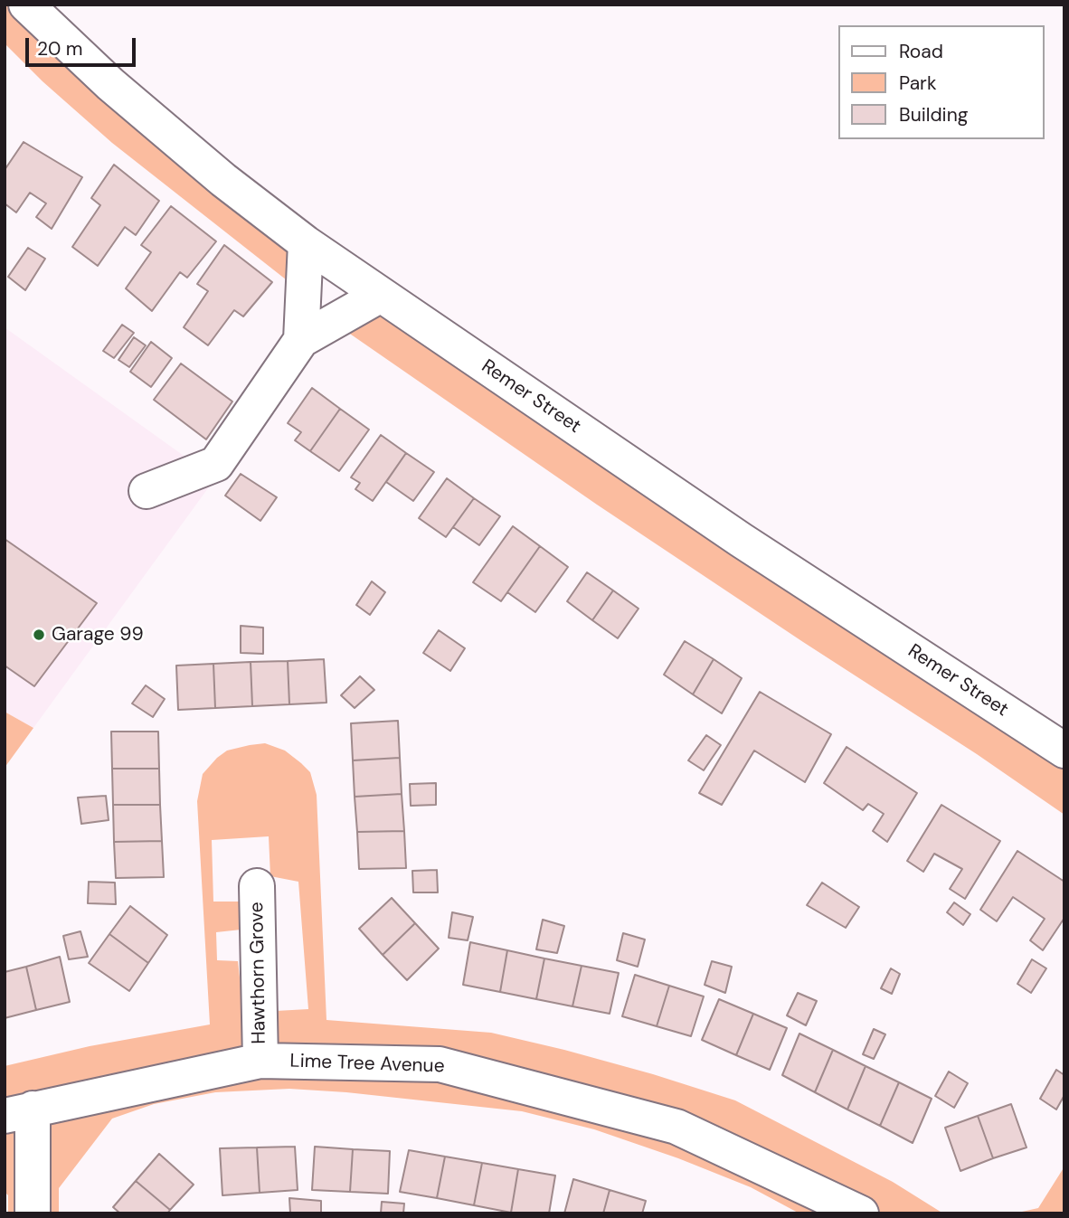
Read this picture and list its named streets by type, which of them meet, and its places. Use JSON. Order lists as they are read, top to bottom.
{
  "streets": {
    "street": ["Remer Street", "Hawthorn Grove", "Lime Tree Avenue"]
  },
  "crossings": [
    ["Hawthorn Grove", "Lime Tree Avenue"]
  ],
  "places": ["Garage 99"],
  "legend": ["Road", "Park", "Building"],
  "scale_bar": "20 m"
}
